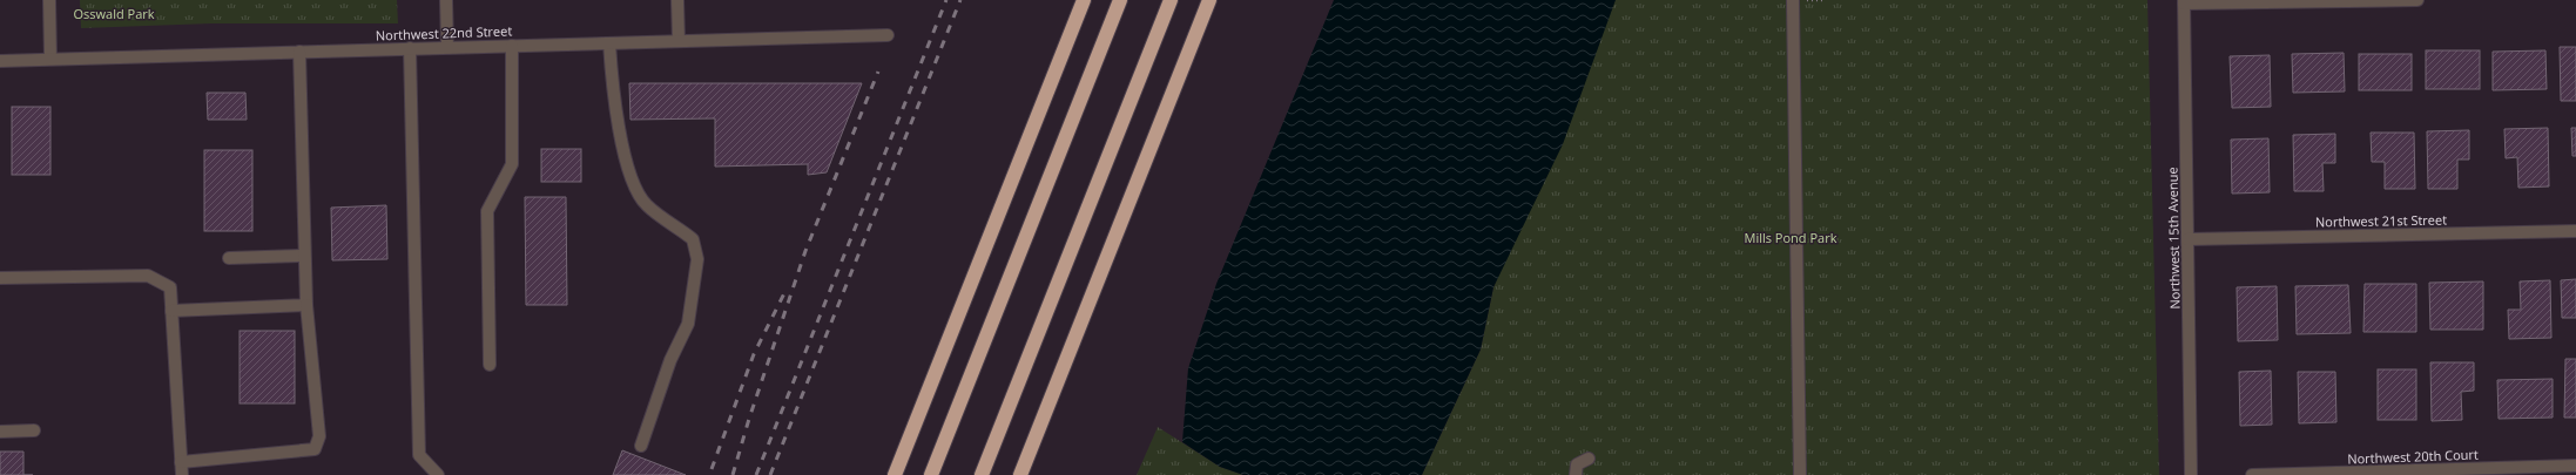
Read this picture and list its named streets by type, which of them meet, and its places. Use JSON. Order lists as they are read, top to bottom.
{
  "streets": {
    "street": [
      "Northwest 22nd Street",
      "Northwest 21st Street",
      "Northwest 15th Avenue",
      "Northwest 20th Court"
    ]
  },
  "crossings": [
    ["Northwest 21st Street", "Northwest 15th Avenue"]
  ],
  "parks": ["Osswald Park", "Mills Pond Park"]
}
